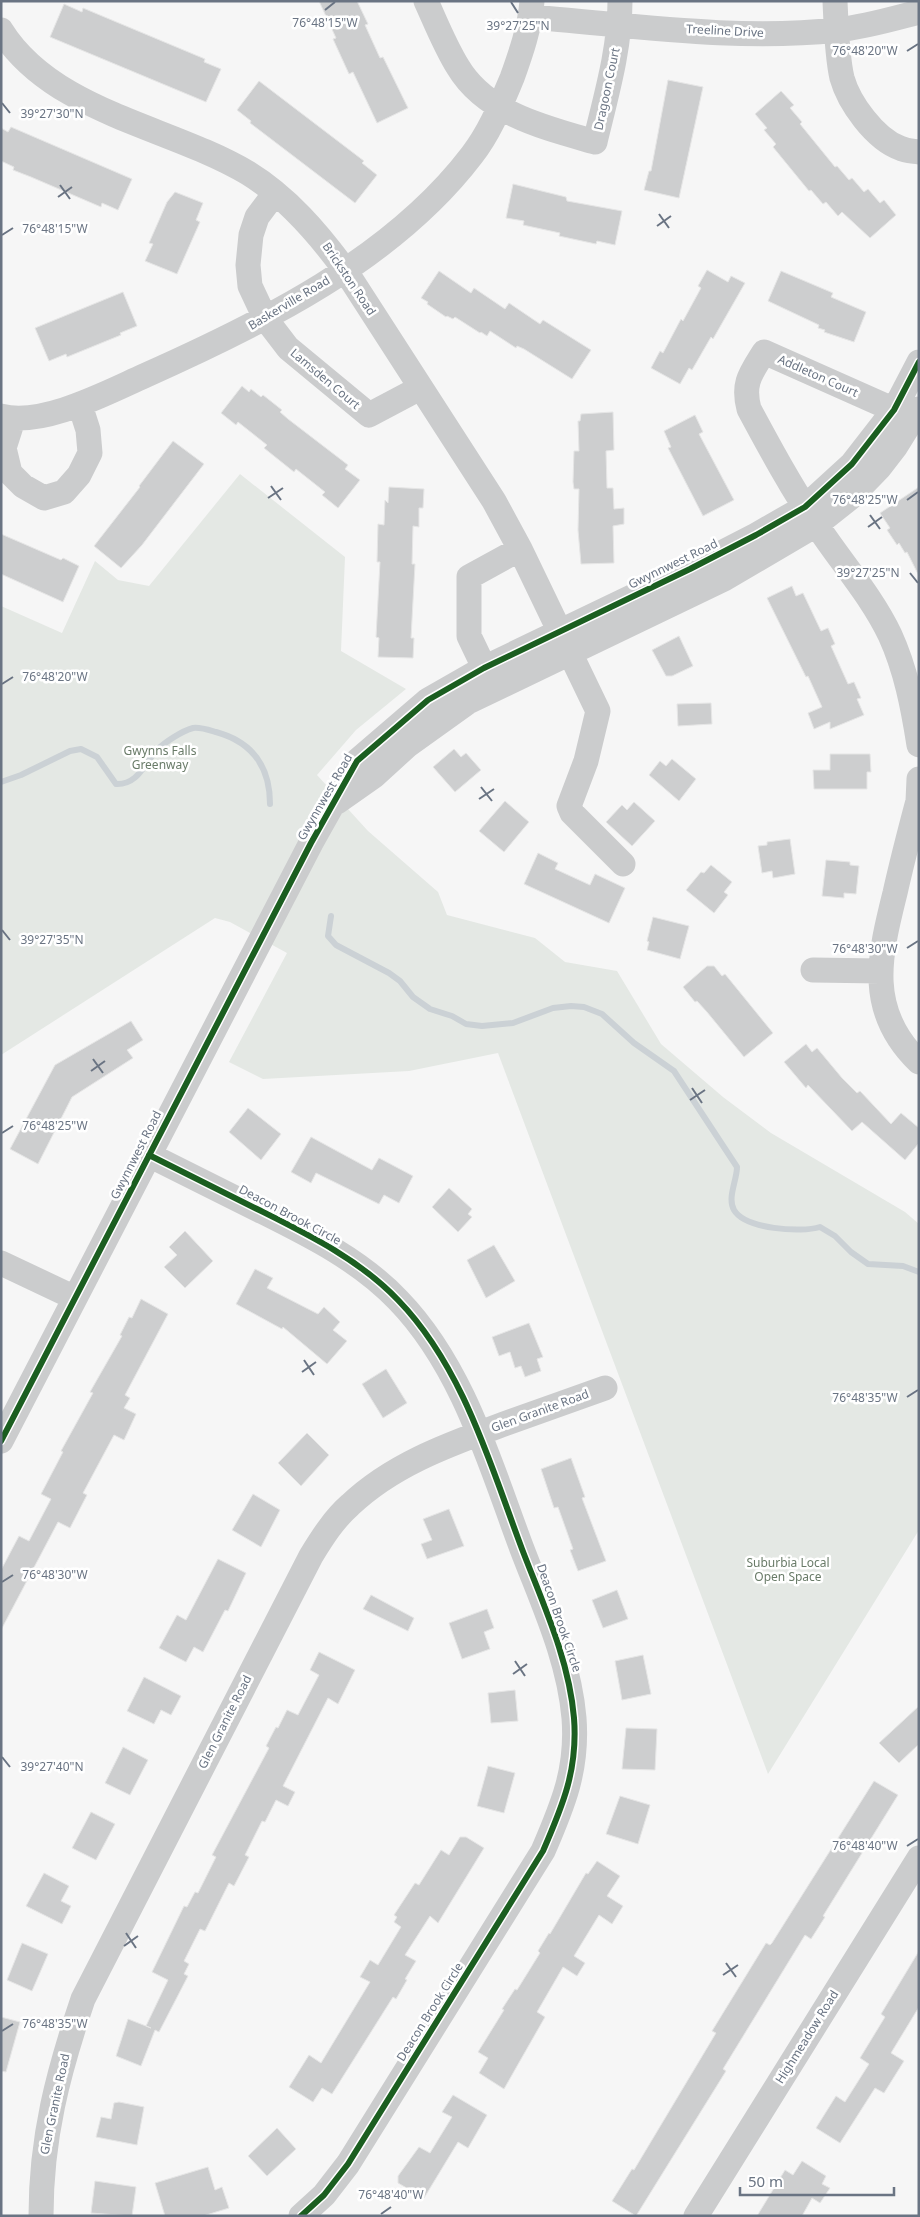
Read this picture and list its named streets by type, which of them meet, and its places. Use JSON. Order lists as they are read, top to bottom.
{
  "streets": {
    "street": [
      "Treeline Drive",
      "Dragoon Court",
      "Brickston Road",
      "Baskerville Road",
      "Addleton Court",
      "Lamsden Court",
      "Gwynnwest Road",
      "Deacon Brook Circle",
      "Glen Granite Road",
      "Highmeadow Road"
    ]
  },
  "crossings": [
    ["Treeline Drive", "Dragoon Court"],
    ["Treeline Drive", "Baskerville Road"],
    ["Dragoon Court", "Baskerville Road"],
    ["Brickston Road", "Baskerville Road"],
    ["Brickston Road", "Lamsden Court"],
    ["Brickston Road", "Gwynnwest Road"],
    ["Baskerville Road", "Lamsden Court"],
    ["Addleton Court", "Gwynnwest Road"],
    ["Gwynnwest Road", "Deacon Brook Circle"],
    ["Deacon Brook Circle", "Glen Granite Road"]
  ],
  "parks": ["Gwynns Falls Greenway", "Suburbia Local Open Space"],
  "scale_bar": "50 m",
  "coordinates": [
    "76°48'15\"W",
    "39°27'25\"N",
    "76°48'20\"W",
    "39°27'30\"N",
    "76°48'25\"W",
    "39°27'35\"N",
    "76°48'30\"W",
    "76°48'35\"W",
    "39°27'40\"N",
    "76°48'40\"W"
  ]
}
